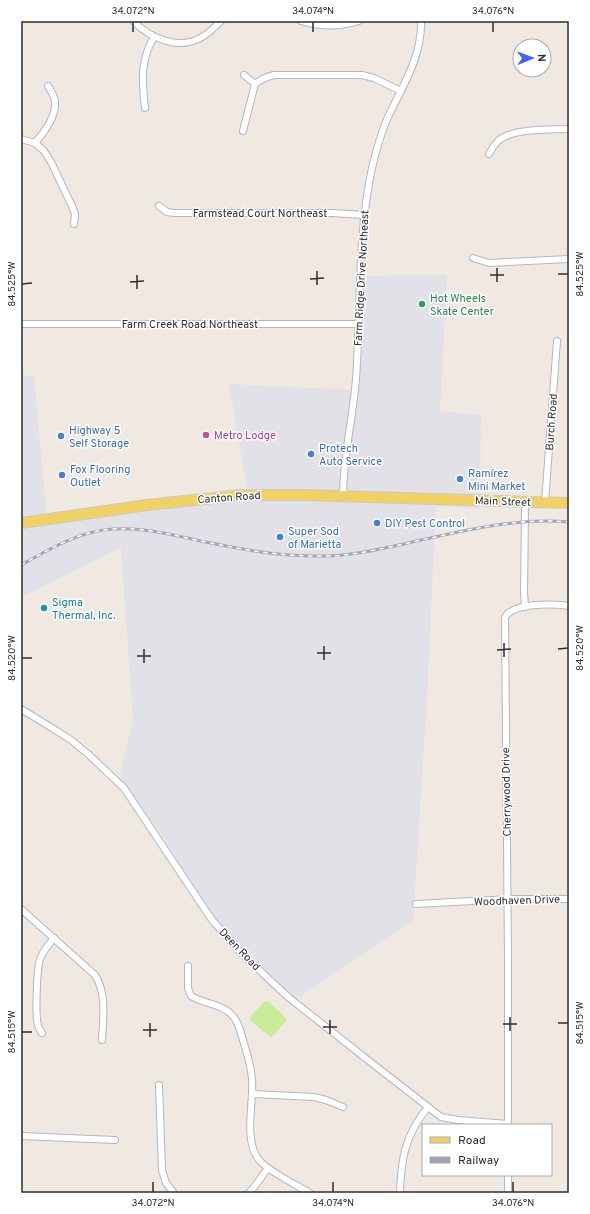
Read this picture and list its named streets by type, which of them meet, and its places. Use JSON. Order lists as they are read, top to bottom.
{
  "streets": {
    "main road": ["Canton Road", "Main Street"],
    "street": [
      "Farmstead Court Northeast",
      "Farm Ridge Drive Northeast",
      "Farm Creek Road Northeast",
      "Burch Road",
      "Cherrywood Drive",
      "Woodhaven Drive",
      "Deen Road"
    ]
  },
  "crossings": [
    ["Farmstead Court Northeast", "Farm Ridge Drive Northeast"],
    ["Farm Ridge Drive Northeast", "Farm Creek Road Northeast"],
    ["Farm Ridge Drive Northeast", "Canton Road"],
    ["Burch Road", "Main Street"],
    ["Canton Road", "Main Street"],
    ["Cherrywood Drive", "Woodhaven Drive"]
  ],
  "places": [
    "Hot Wheels Skate Center",
    "Metro Lodge",
    "Highway 5 Self Storage",
    "Protech Auto Service",
    "Fox Flooring Outlet",
    "Ramírez Mini Market",
    "DIY Pest Control",
    "Super Sod of Marietta",
    "Sigma Thermal, Inc."
  ],
  "legend": ["Road", "Railway"],
  "north": "right",
  "coordinates": [
    "34.072°N",
    "34.074°N",
    "34.076°N",
    "84.525°W",
    "84.520°W",
    "84.515°W"
  ]
}
